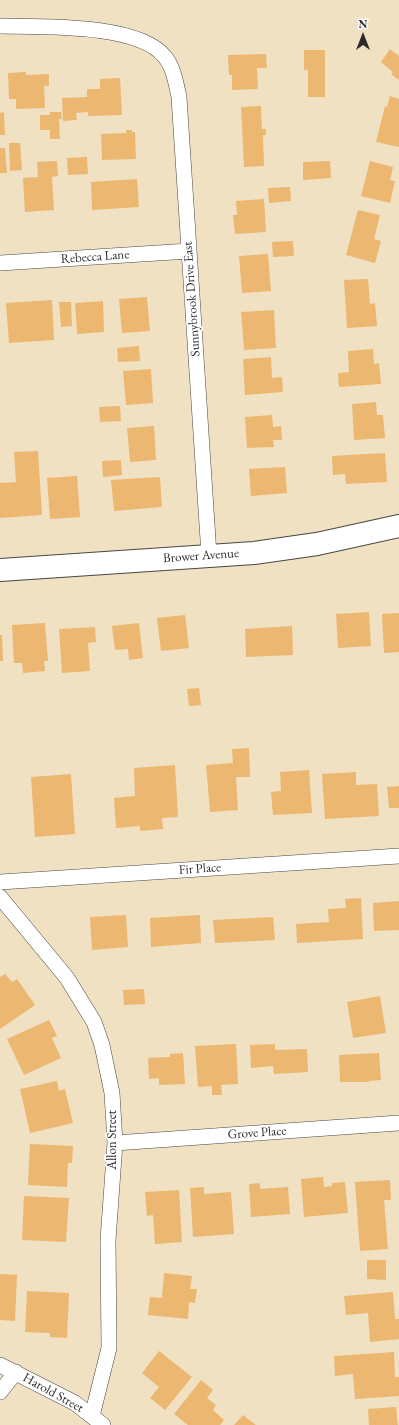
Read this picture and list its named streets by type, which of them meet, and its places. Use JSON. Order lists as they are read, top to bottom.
{
  "streets": {
    "main road": ["Brower Avenue"],
    "street": [
      "Rebecca Lane",
      "Sunnybrook Drive East",
      "Fir Place",
      "Grove Place",
      "Allon Street",
      "Harold Street"
    ]
  },
  "crossings": [
    ["Rebecca Lane", "Sunnybrook Drive East"],
    ["Sunnybrook Drive East", "Brower Avenue"],
    ["Grove Place", "Allon Street"],
    ["Allon Street", "Harold Street"]
  ],
  "north": "top"
}
